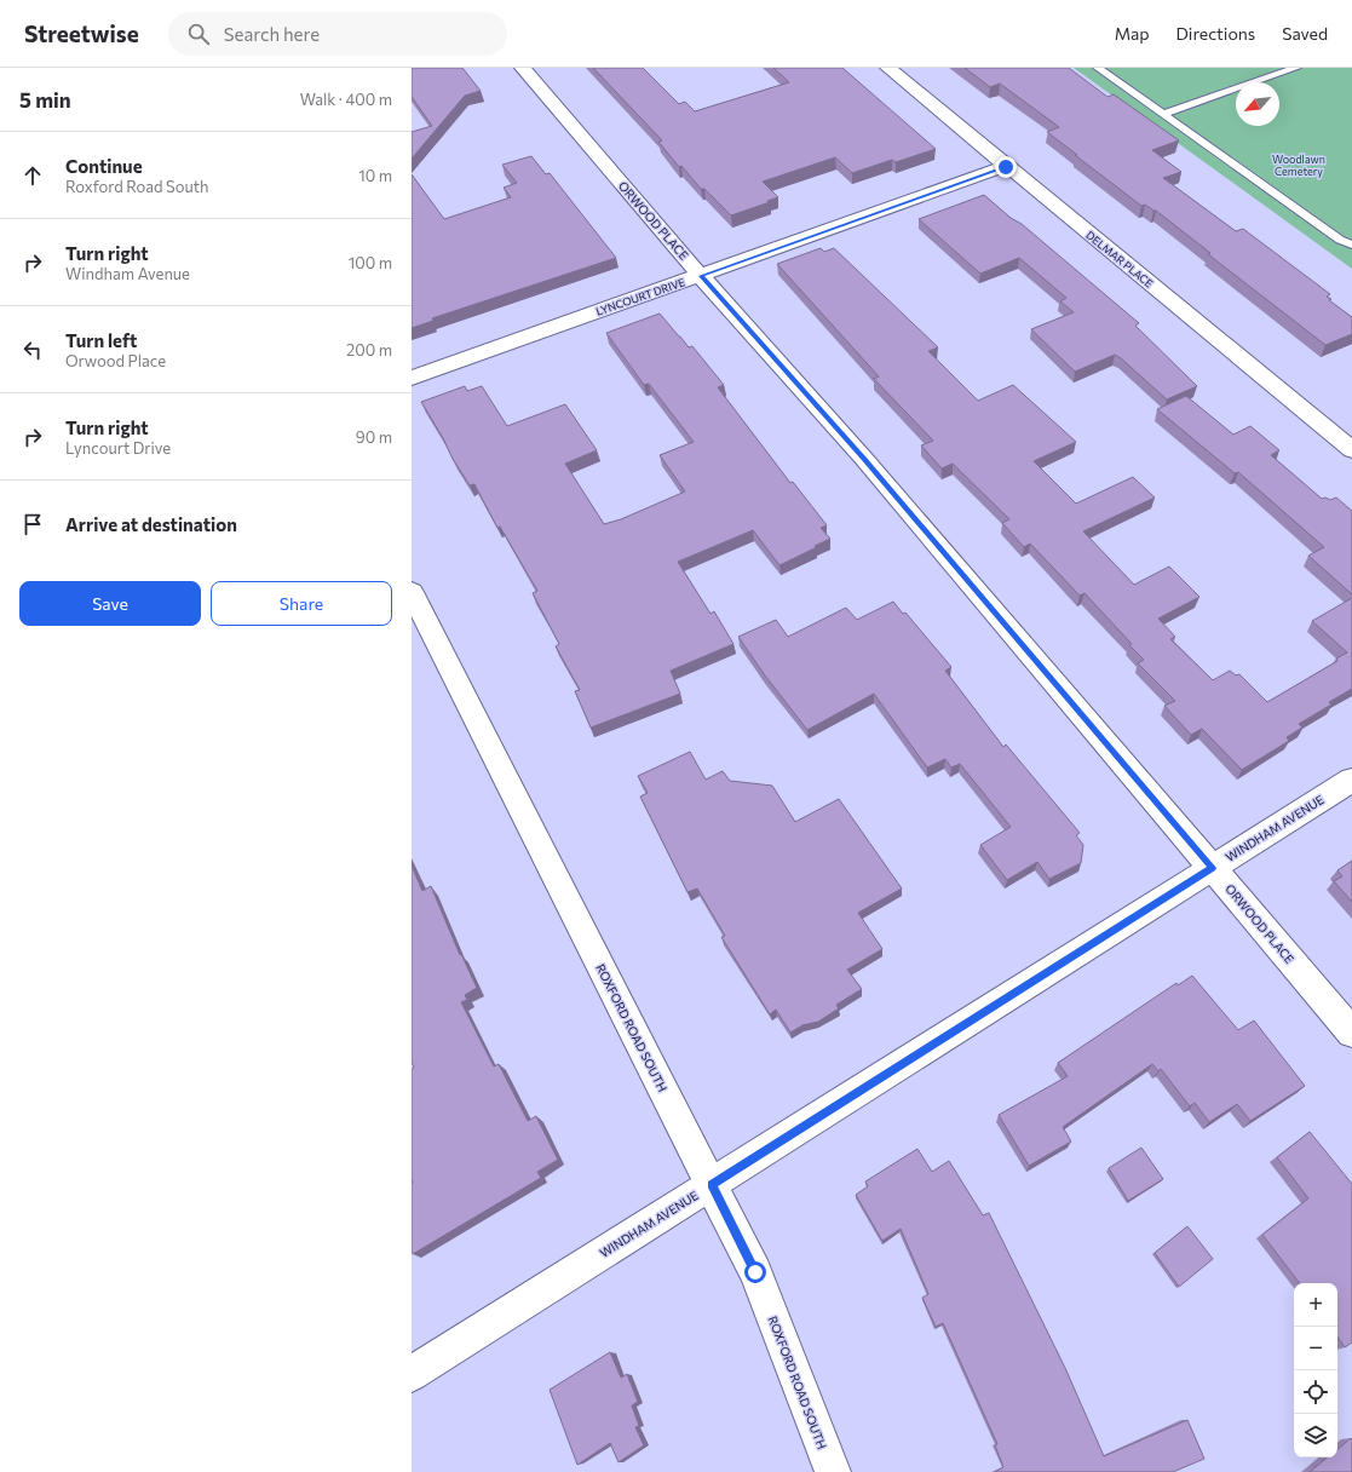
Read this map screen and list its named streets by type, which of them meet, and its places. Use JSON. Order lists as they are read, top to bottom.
{
  "streets": {
    "street": [
      "ORWOOD PLACE",
      "DELMAR PLACE",
      "LYNCOURT DRIVE",
      "WINDHAM AVENUE",
      "ROXFORD ROAD SOUTH"
    ]
  },
  "crossings": [
    ["ORWOOD PLACE", "LYNCOURT DRIVE"],
    ["ORWOOD PLACE", "WINDHAM AVENUE"],
    ["DELMAR PLACE", "LYNCOURT DRIVE"],
    ["WINDHAM AVENUE", "ROXFORD ROAD SOUTH"]
  ],
  "parks": ["Woodlawn Cemetery"],
  "north": "bottom left",
  "page": {
    "header": "Streetwise",
    "search": "Search here",
    "nav": ["Map", "Directions", "Saved"],
    "heading": ["5 min", "Walk · 400 m"],
    "list": [
      ["Continue", "Roxford Road South", "10 m"],
      ["Turn right", "Windham Avenue", "100 m"],
      ["Turn left", "Orwood Place", "200 m"],
      ["Turn right", "Lyncourt Drive", "90 m"],
      "Arrive at destination"
    ],
    "buttons": ["Save", "Share"],
    "map_buttons": ["+", "−"]
  }
}
